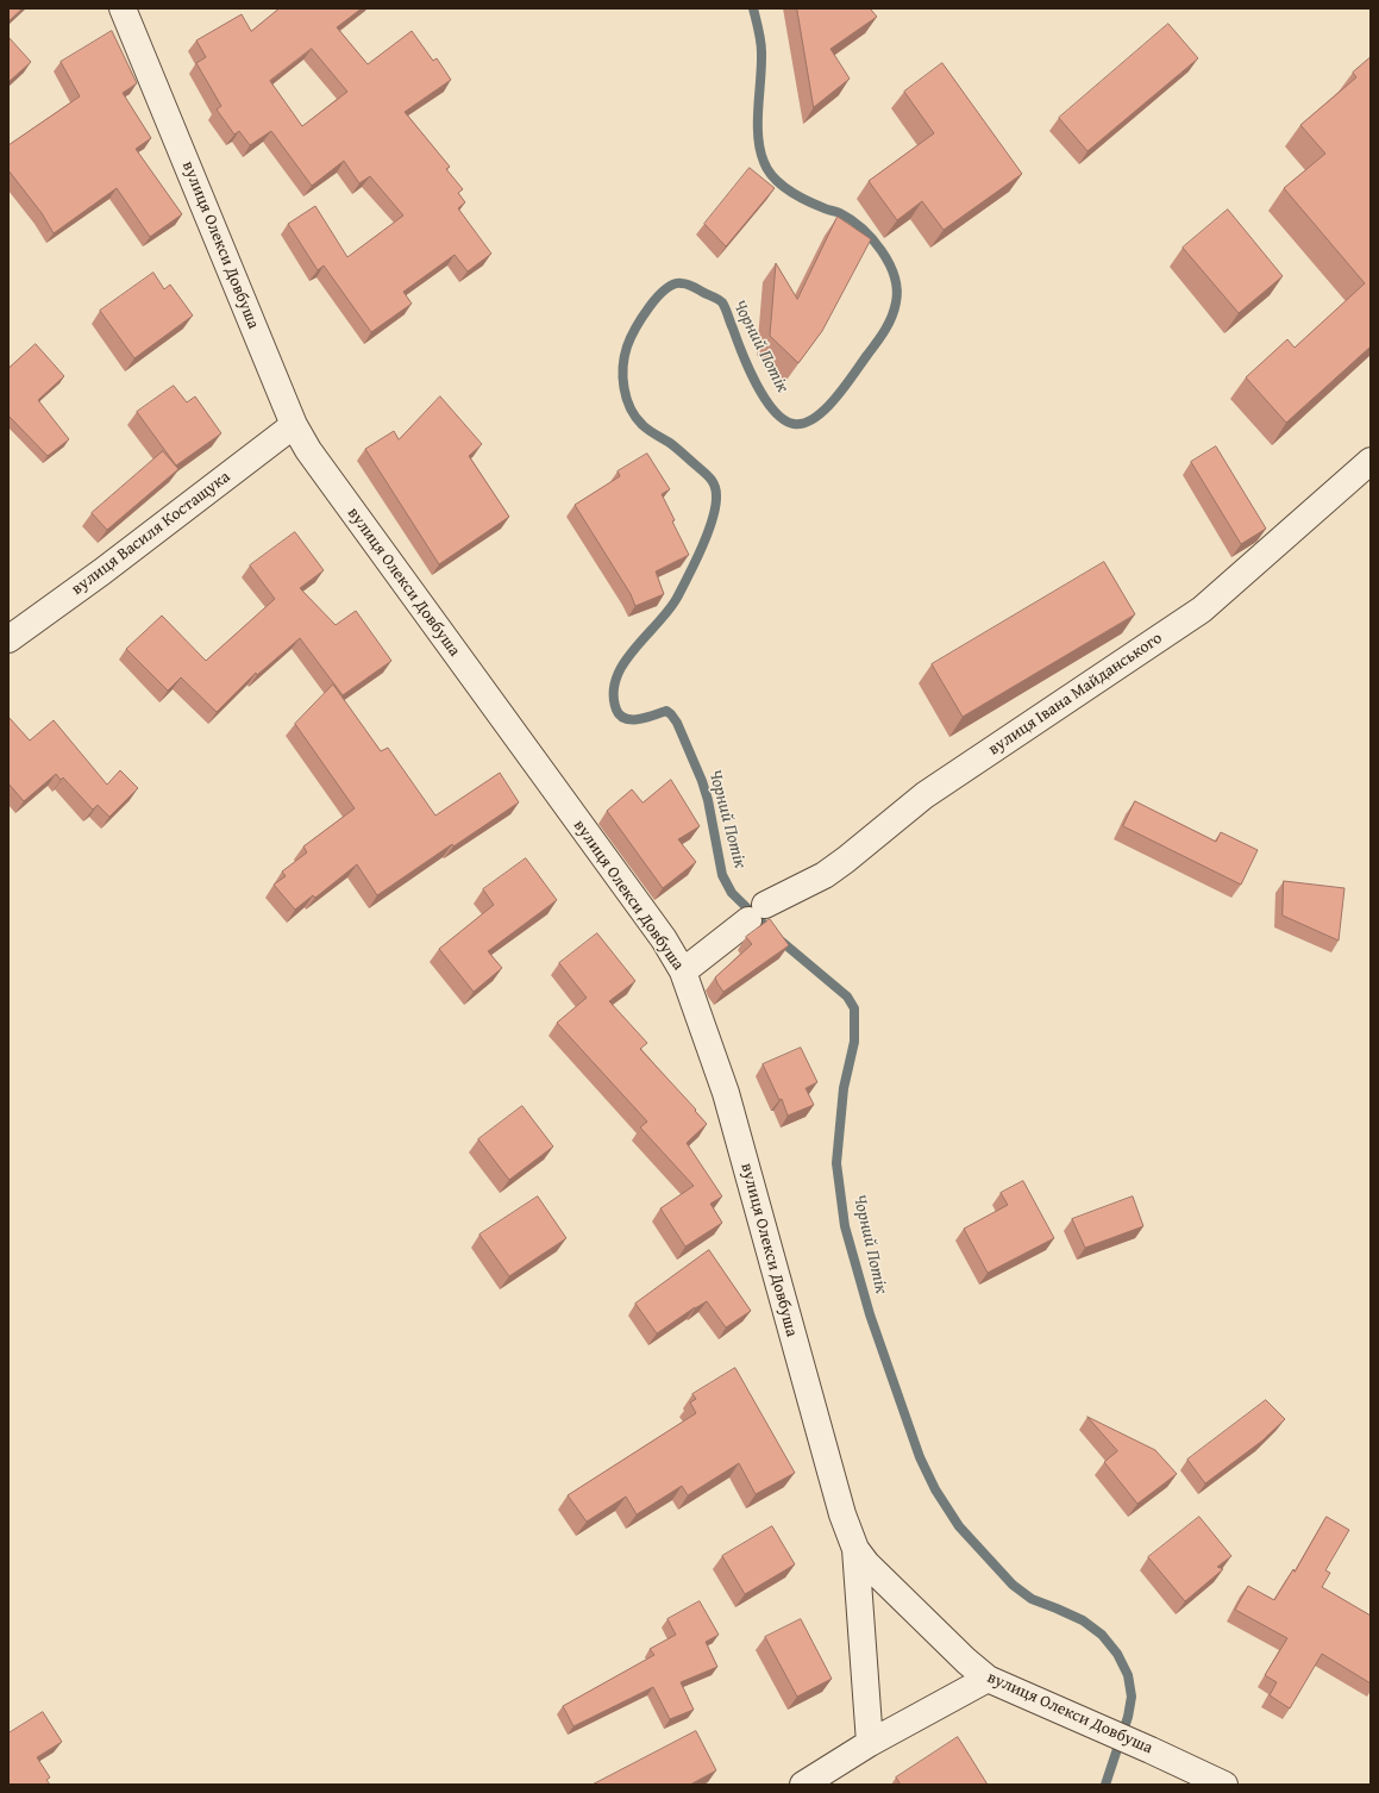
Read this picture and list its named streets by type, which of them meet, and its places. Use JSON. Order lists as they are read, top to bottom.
{
  "streets": {
    "street": ["вулиця Олекси Довбуша", "вулиця Василя Костащука", "вулиця Івана Майданського"]
  },
  "crossings": [
    ["вулиця Олекси Довбуша", "вулиця Василя Костащука"],
    ["вулиця Олекси Довбуша", "вулиця Івана Майданського"]
  ],
  "water": ["Чорний Потік"]
}
